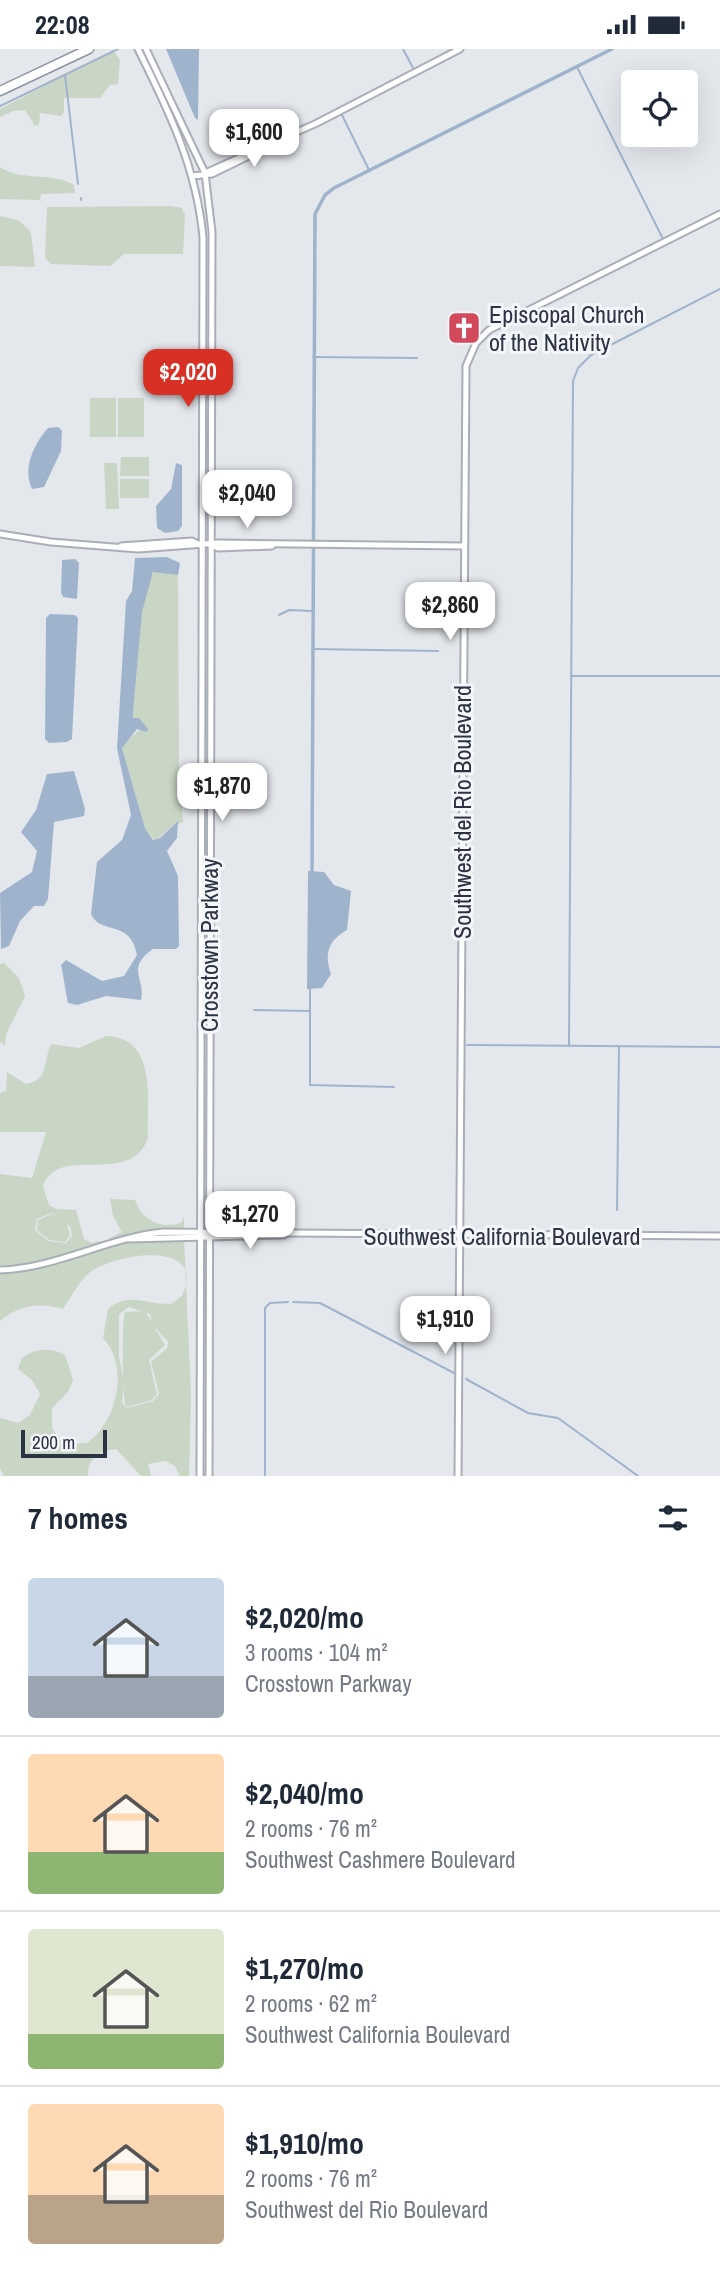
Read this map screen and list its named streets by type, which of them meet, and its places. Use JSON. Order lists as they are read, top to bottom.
{
  "streets": {
    "street": ["Southwest del Rio Boulevard", "Crosstown Parkway", "Southwest California Boulevard"]
  },
  "crossings": [
    ["Southwest del Rio Boulevard", "Southwest California Boulevard"],
    ["Crosstown Parkway", "Southwest California Boulevard"]
  ],
  "places": {
    "church": ["Episcopal Church of the Nativity"]
  },
  "scale_bar": "200 m",
  "page": {
    "status": "22:08",
    "price": [
      "$1,600",
      "$2,020",
      "$2,040",
      "$2,860",
      "$1,870",
      "$1,270",
      "$1,910"
    ],
    "scale": "200 m",
    "heading": "7 homes",
    "list": [
      {
        "name": "$2,020/mo",
        "note": "3 rooms · 104 m² · Crosstown Parkway"
      },
      {
        "name": "$2,040/mo",
        "note": "2 rooms · 76 m² · Southwest Cashmere Boulevard"
      },
      {
        "name": "$1,270/mo",
        "note": "2 rooms · 62 m² · Southwest California Boulevard"
      },
      {
        "name": "$1,910/mo",
        "note": "2 rooms · 76 m² · Southwest del Rio Boulevard"
      }
    ]
  }
}
